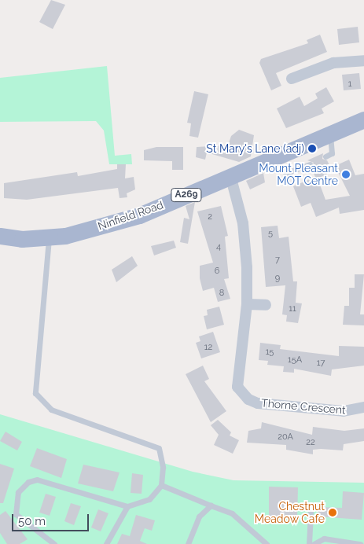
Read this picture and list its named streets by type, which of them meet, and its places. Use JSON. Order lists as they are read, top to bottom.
{
  "streets": {
    "main road": ["A269", "Ninfield Road"],
    "street": ["Thorne Crescent"]
  },
  "places": ["St Mary's Lane (adj)", "Mount Pleasant MOT Centre", "Chestnut Meadow Cafe"],
  "house_numbers": [
    "1",
    "2",
    "5",
    "4",
    "7",
    "6",
    "9",
    "8",
    "11",
    "12",
    "15",
    "15A",
    "17",
    "20A",
    "22"
  ],
  "scale_bar": "50 m"
}
